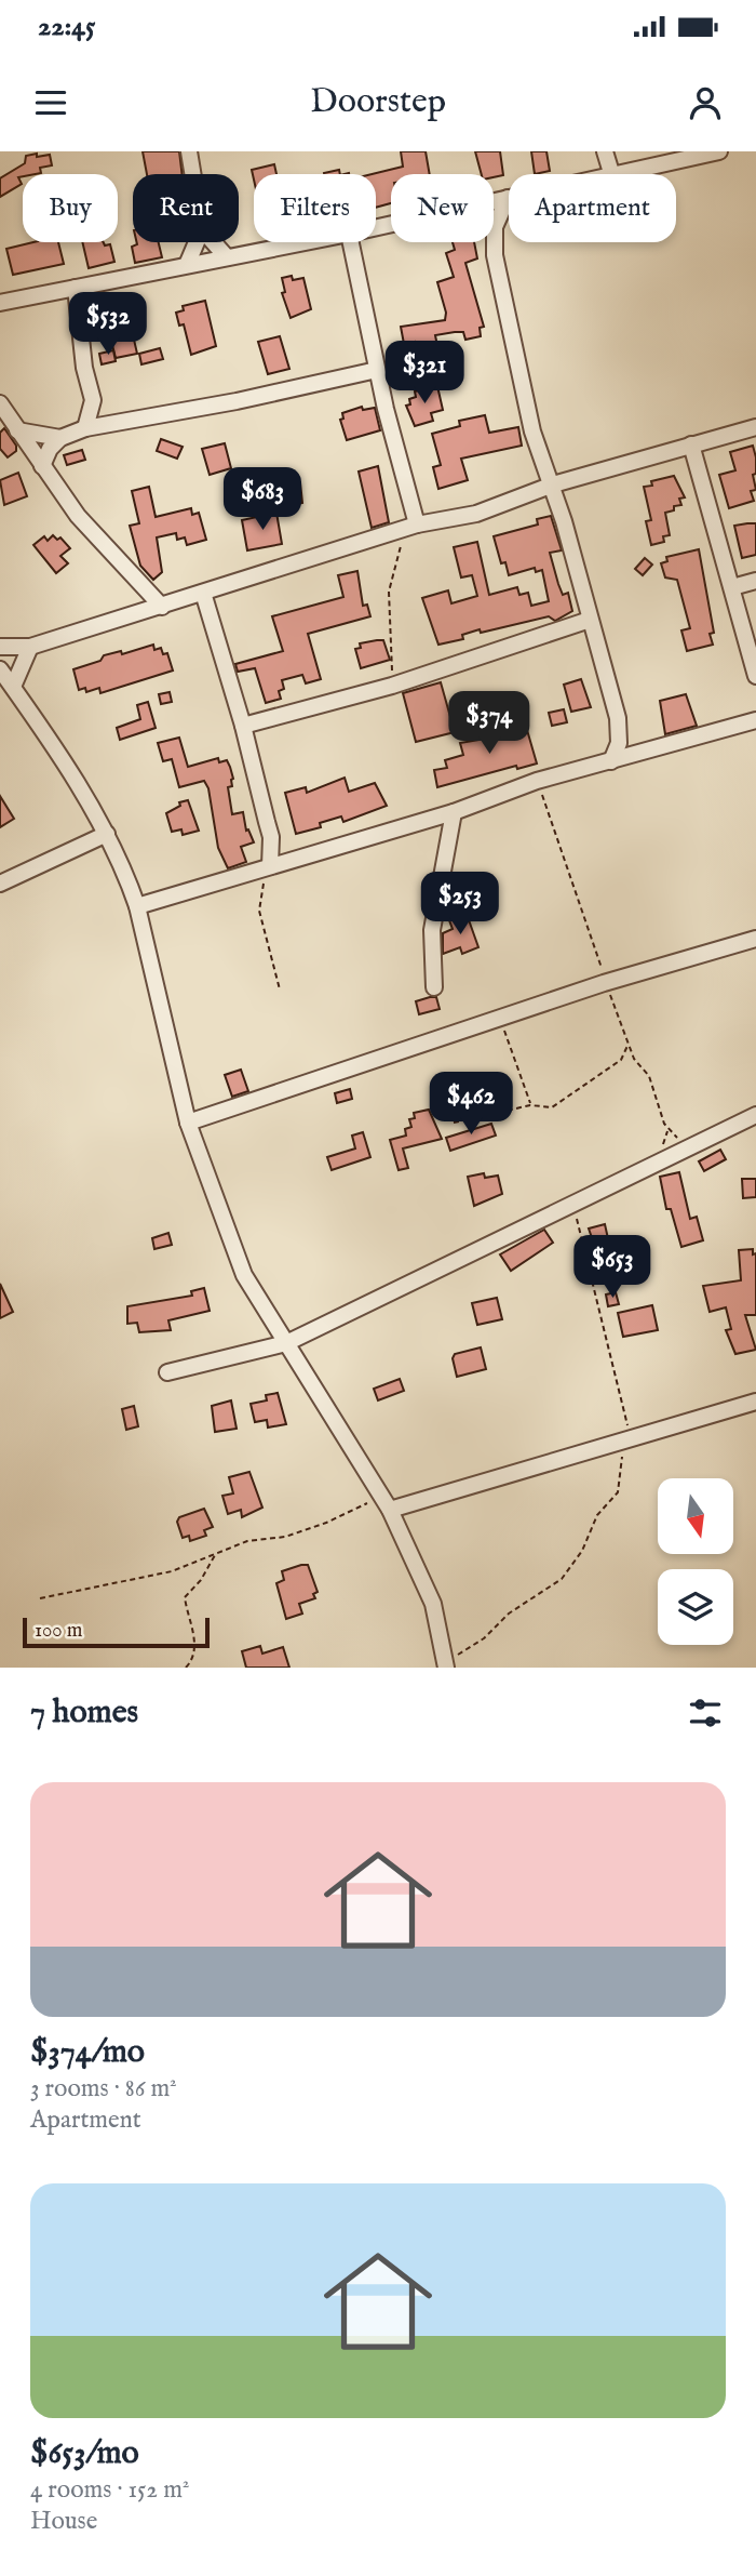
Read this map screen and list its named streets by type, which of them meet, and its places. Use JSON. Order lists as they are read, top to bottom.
{
  "scale_bar": "100 m",
  "north": "bottom",
  "page": {
    "status": "22:45",
    "header": "Doorstep",
    "chip": [
      "Buy",
      "Rent",
      "Filters",
      "New",
      "Apartment"
    ],
    "price": [
      "$532",
      "$321",
      "$683",
      "$374",
      "$253",
      "$462",
      "$653"
    ],
    "scale": "100 m",
    "heading": "7 homes",
    "list": [
      {
        "name": "$374/mo",
        "note": "3 rooms · 86 m² · Apartment"
      },
      {
        "name": "$653/mo",
        "note": "4 rooms · 152 m² · House"
      }
    ]
  }
}
